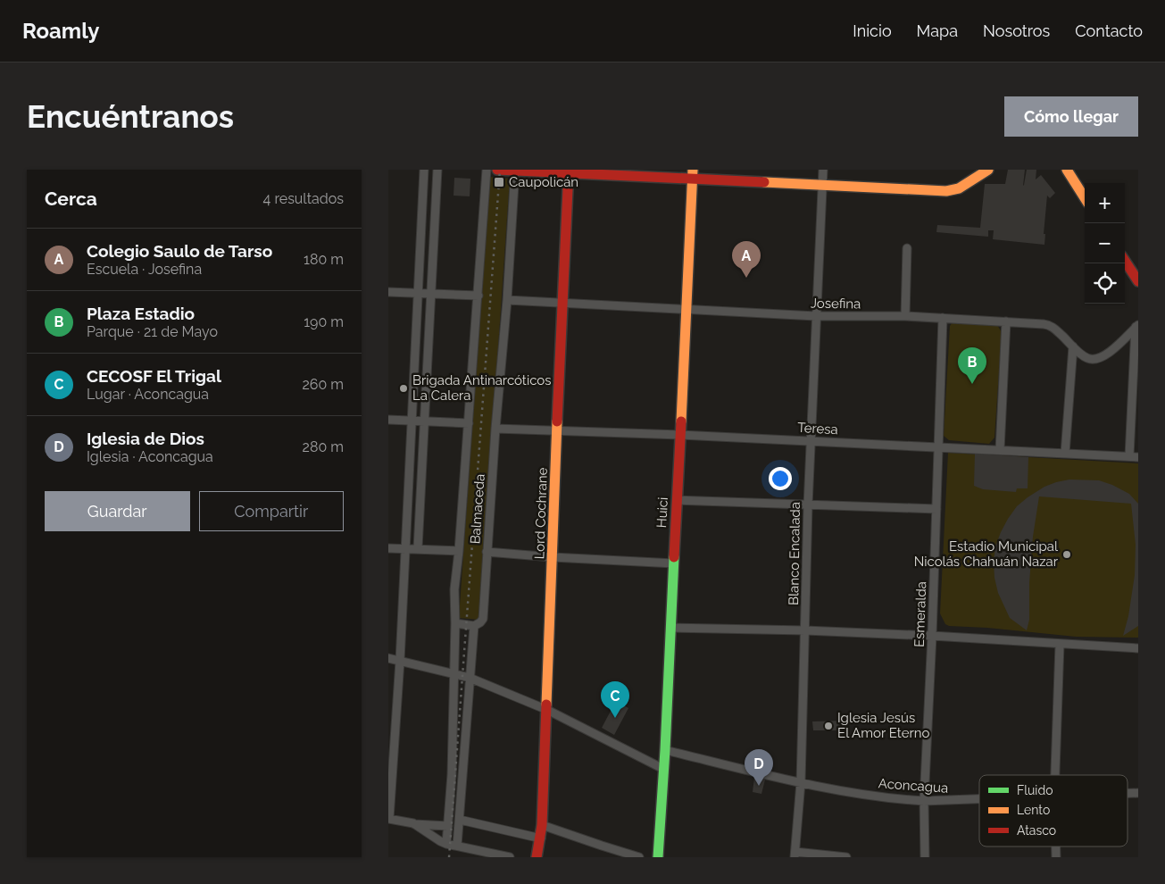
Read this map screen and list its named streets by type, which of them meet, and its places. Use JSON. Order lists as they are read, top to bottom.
{
  "streets": {
    "street": [
      "Josefina",
      "Teresa",
      "Balmaceda",
      "Huici",
      "Lord Cochrane",
      "Blanco Encalada",
      "Esmeralda",
      "Aconcagua"
    ]
  },
  "crossings": [
    ["Josefina", "Balmaceda"],
    ["Josefina", "Huici"],
    ["Josefina", "Lord Cochrane"],
    ["Josefina", "Blanco Encalada"],
    ["Josefina", "Esmeralda"],
    ["Teresa", "Balmaceda"],
    ["Teresa", "Huici"],
    ["Teresa", "Lord Cochrane"],
    ["Teresa", "Blanco Encalada"],
    ["Teresa", "Esmeralda"],
    ["Huici", "Aconcagua"],
    ["Blanco Encalada", "Aconcagua"],
    ["Esmeralda", "Aconcagua"]
  ],
  "places": {
    "transit": ["Caupolicán"],
    "other": ["Brigada Antinarcóticos La Calera", "Estadio Municipal Nicolás Chahuán Nazar", "Iglesia Jesús El Amor Eterno"]
  },
  "legend": ["Fluido", "Lento", "Atasco"],
  "page": {
    "header": "Roamly",
    "nav": [
      "Inicio",
      "Mapa",
      "Nosotros",
      "Contacto"
    ],
    "buttons": [
      "Cómo llegar",
      ["Guardar", "Compartir"]
    ],
    "title": "Encuéntranos",
    "heading": ["Cerca", "4 resultados"],
    "map_buttons": ["+", "−"],
    "list": [
      {
        "mark": "A",
        "name": "Colegio Saulo de Tarso",
        "note": "Escuela · Josefina",
        "value": "180 m"
      },
      {
        "mark": "B",
        "name": "Plaza Estadio",
        "note": "Parque · 21 de Mayo",
        "value": "190 m"
      },
      {
        "mark": "C",
        "name": "CECOSF El Trigal",
        "note": "Lugar · Aconcagua",
        "value": "260 m"
      },
      {
        "mark": "D",
        "name": "Iglesia de Dios",
        "note": "Iglesia · Aconcagua",
        "value": "280 m"
      }
    ],
    "pins": [
      "A",
      "B",
      "C",
      "D"
    ]
  }
}
